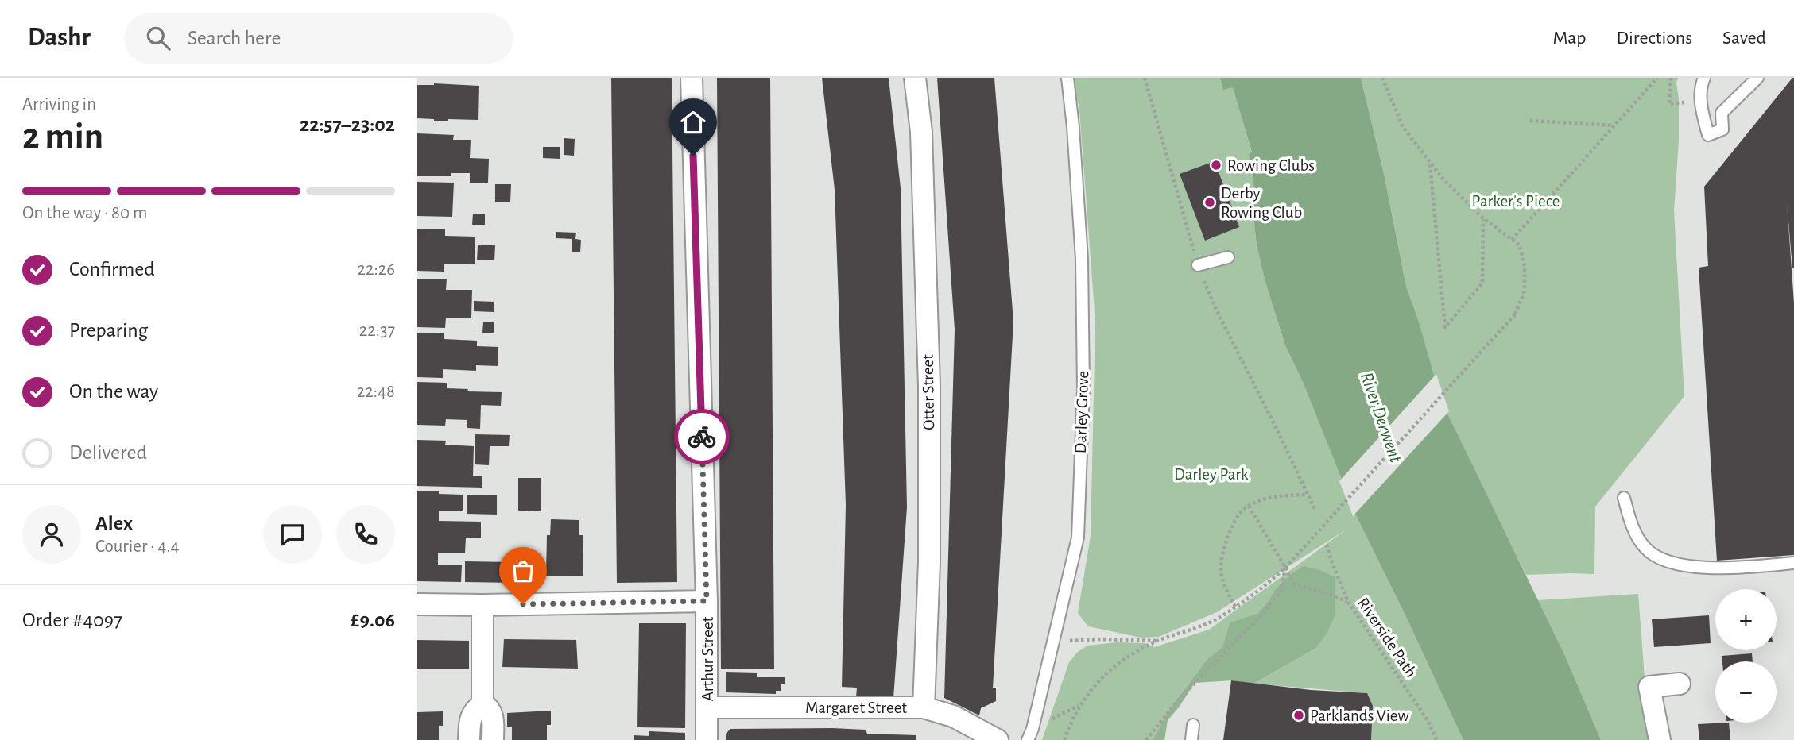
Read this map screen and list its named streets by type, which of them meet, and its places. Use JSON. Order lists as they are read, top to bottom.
{
  "streets": {
    "street": ["Otter Street", "Arthur Street", "Margaret Street"],
    "lane": ["Darley Grove"],
    "path": ["Riverside Path"]
  },
  "crossings": [
    ["Otter Street", "Margaret Street"],
    ["Arthur Street", "Margaret Street"]
  ],
  "water": ["River Derwent"],
  "parks": ["Parker's Piece", "Darley Park"],
  "places": ["Rowing Clubs", "Derby Rowing Club", "Parklands View"],
  "page": {
    "header": "Dashr",
    "search": "Search here",
    "nav": ["Map", "Directions", "Saved"],
    "heading": ["2 min", "Arriving in", "22:57–23:02"],
    "panel": [
      "Alex",
      "Courier · 4.4",
      "Order #4097",
      "£9.06"
    ],
    "bar": "On the way · 80 m",
    "list": [
      ["Confirmed", "22:26"],
      ["Preparing", "22:37"],
      ["On the way", "22:48"],
      "Delivered"
    ],
    "map_buttons": ["+", "−"]
  }
}
